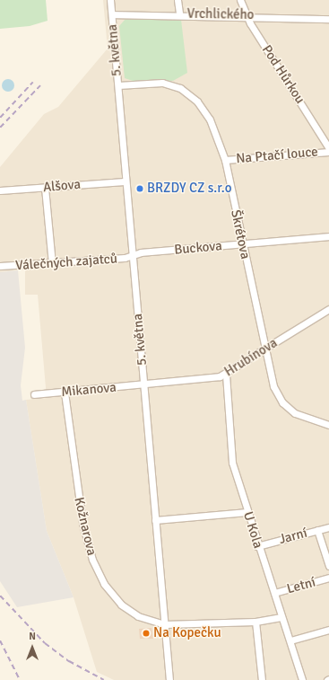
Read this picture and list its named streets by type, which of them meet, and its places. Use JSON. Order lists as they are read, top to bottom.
{
  "streets": {
    "street": [
      "Vrchlického",
      "5. května",
      "Pod Hůrkou",
      "Na Ptačí louce",
      "Alšova",
      "Škrétova",
      "Buckova",
      "Válečných zajatců",
      "Hrubínova",
      "Mikanova",
      "Kožnarova",
      "U Kola",
      "Jarní",
      "Letní"
    ]
  },
  "crossings": [
    ["Vrchlického", "5. května"],
    ["Vrchlického", "Pod Hůrkou"],
    ["5. května", "Alšova"],
    ["5. května", "Škrétova"],
    ["5. května", "Buckova"],
    ["5. května", "Válečných zajatců"],
    ["5. května", "Hrubínova"],
    ["5. května", "Mikanova"],
    ["5. května", "Kožnarova"],
    ["Na Ptačí louce", "Škrétova"],
    ["Škrétova", "Buckova"],
    ["Škrétova", "Hrubínova"],
    ["Buckova", "Válečných zajatců"],
    ["Hrubínova", "Mikanova"],
    ["Hrubínova", "U Kola"],
    ["Mikanova", "Kožnarova"],
    ["U Kola", "Jarní"],
    ["U Kola", "Letní"]
  ],
  "places": ["BRZDY CZ s.r.o", "Na Kopečku"],
  "north": "top"
}
